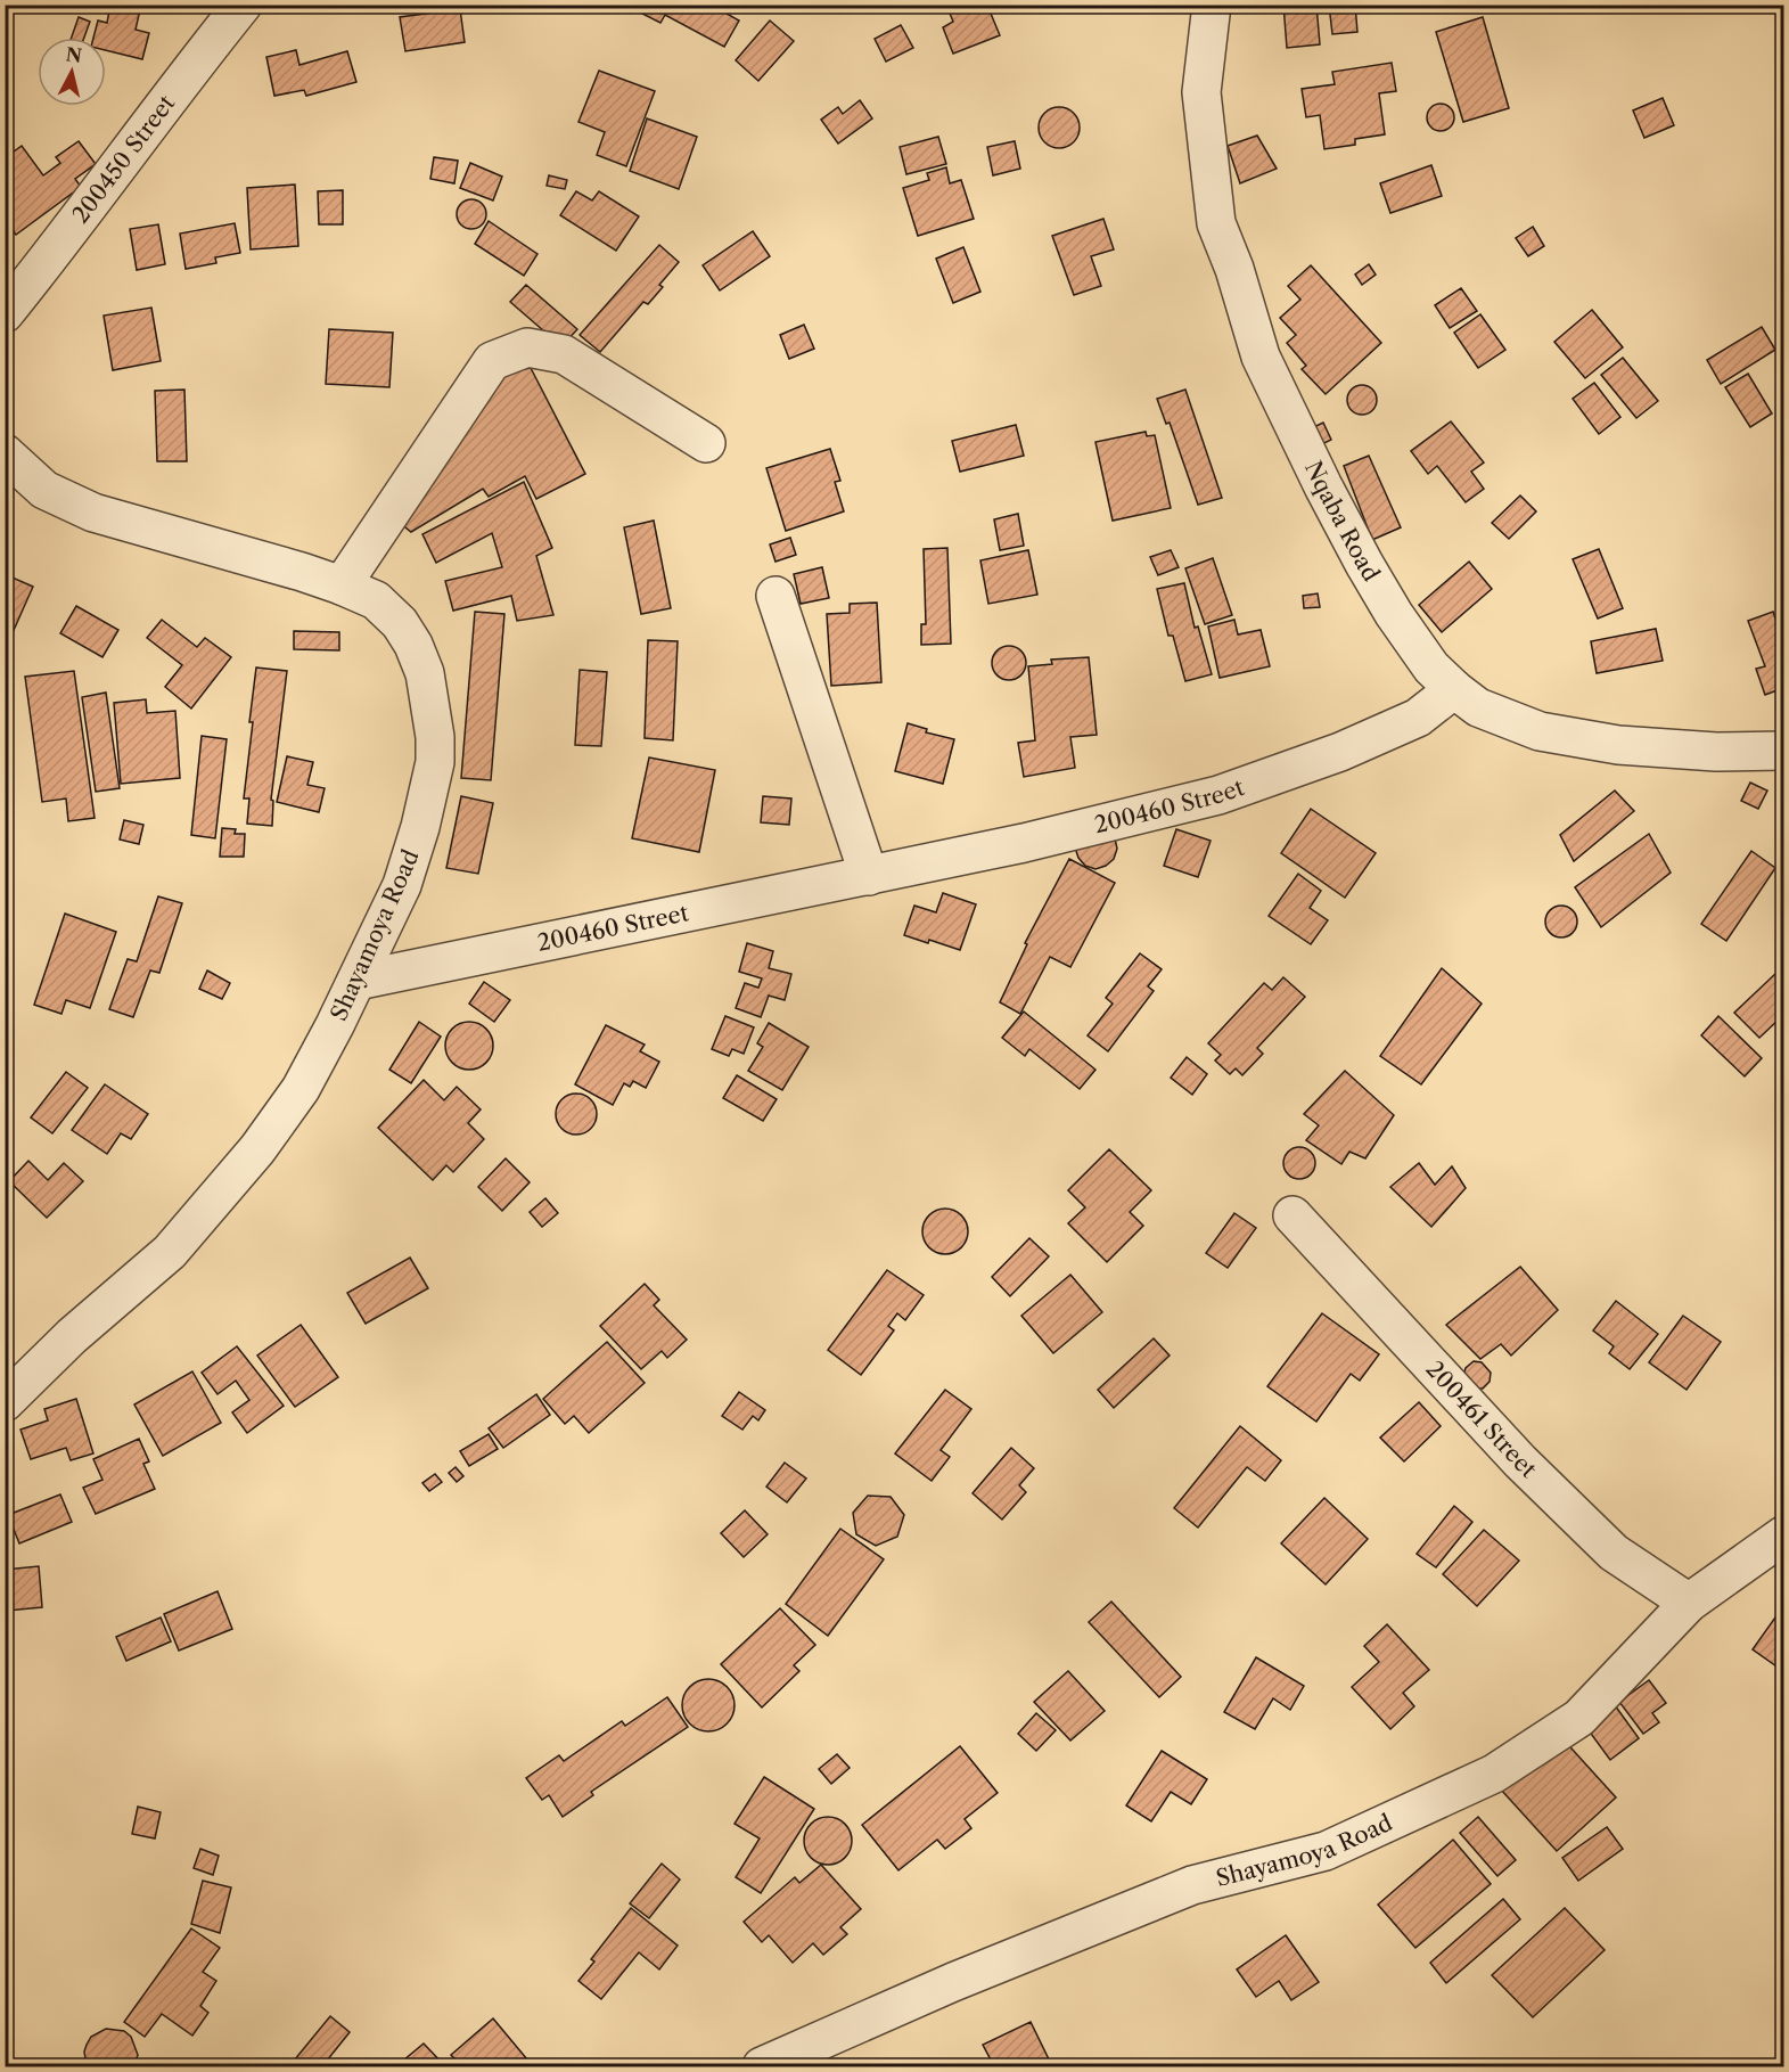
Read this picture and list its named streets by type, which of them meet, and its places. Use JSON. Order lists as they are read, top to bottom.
{
  "streets": {
    "street": [
      "200450 Street",
      "Nqaba Road",
      "200460 Street",
      "Shayamoya Road",
      "200461 Street"
    ]
  },
  "crossings": [
    ["Nqaba Road", "200460 Street"],
    ["200460 Street", "Shayamoya Road"],
    ["Shayamoya Road", "200461 Street"]
  ],
  "north": "top"
}
